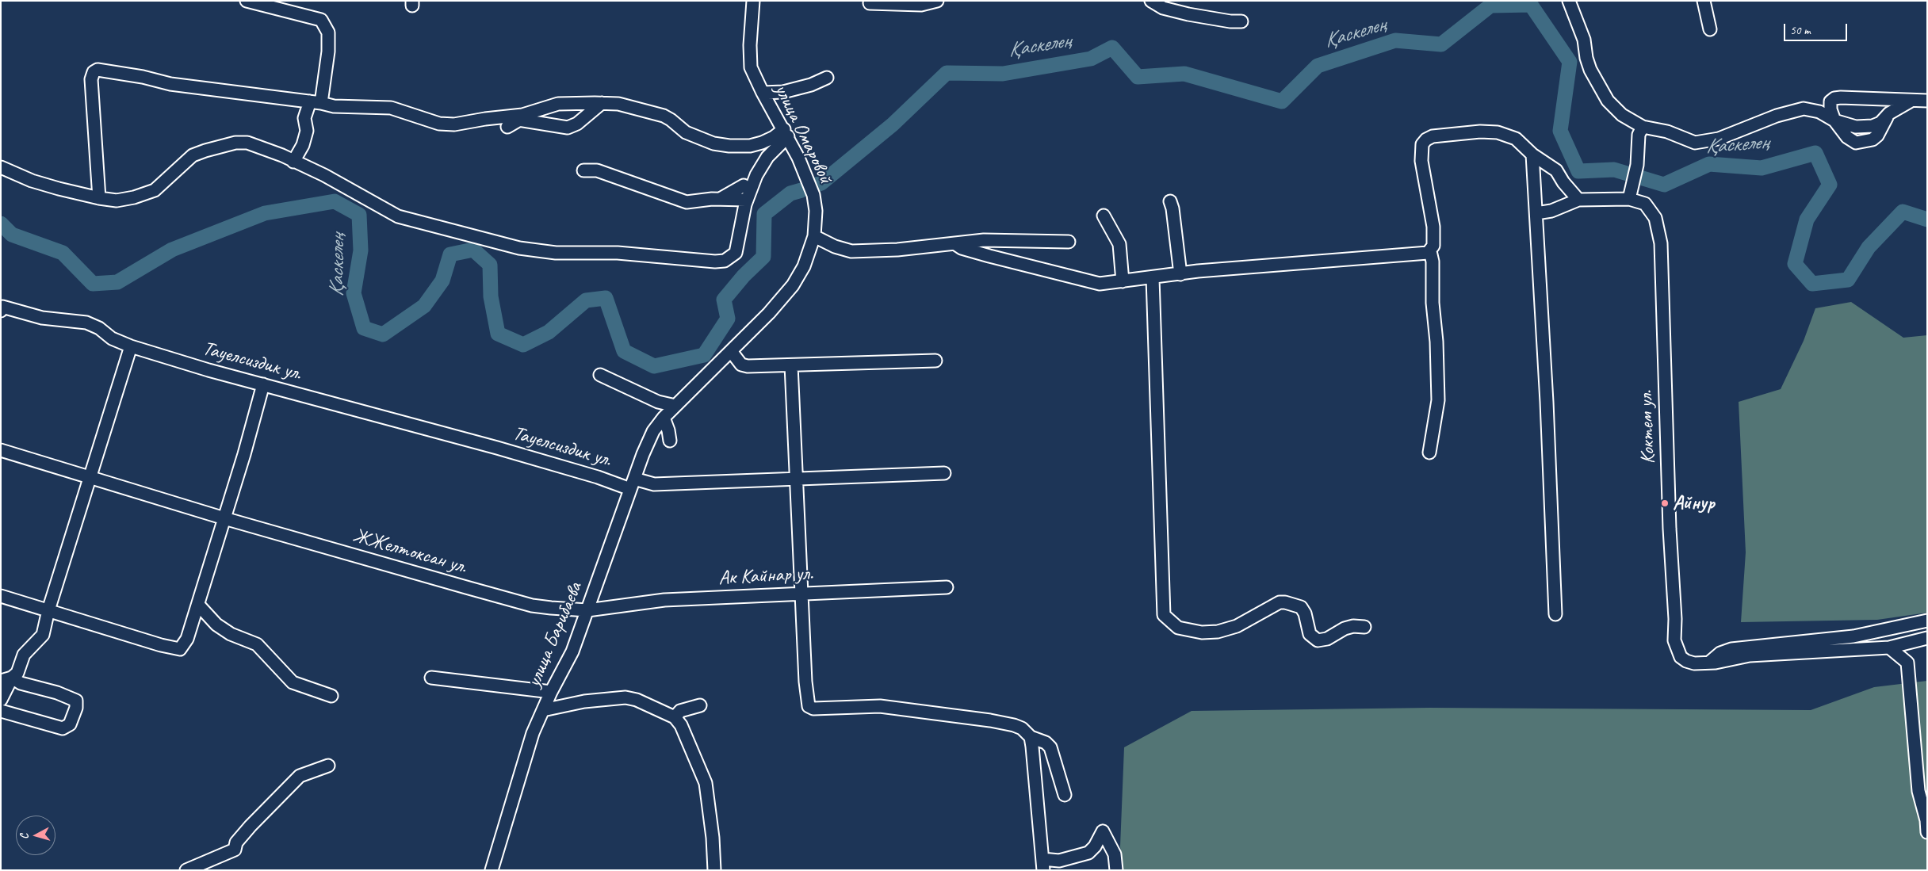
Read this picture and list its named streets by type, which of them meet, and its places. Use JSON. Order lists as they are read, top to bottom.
{
  "streets": {
    "street": [
      "улица Омаровой",
      "Тауелсиздик ул.",
      "Коктем ул.",
      "ЖЖелтоксан ул.",
      "Ак Кайнар ул.",
      "улица Барибаева"
    ]
  },
  "crossings": [
    ["улица Омаровой", "улица Барибаева"],
    ["Тауелсиздик ул.", "улица Барибаева"],
    ["ЖЖелтоксан ул.", "Ак Кайнар ул."],
    ["ЖЖелтоксан ул.", "улица Барибаева"],
    ["Ак Кайнар ул.", "улица Барибаева"]
  ],
  "water": ["Қаскелең"],
  "places": ["Айнур"],
  "scale_bar": "50 m",
  "north": "left"
}
